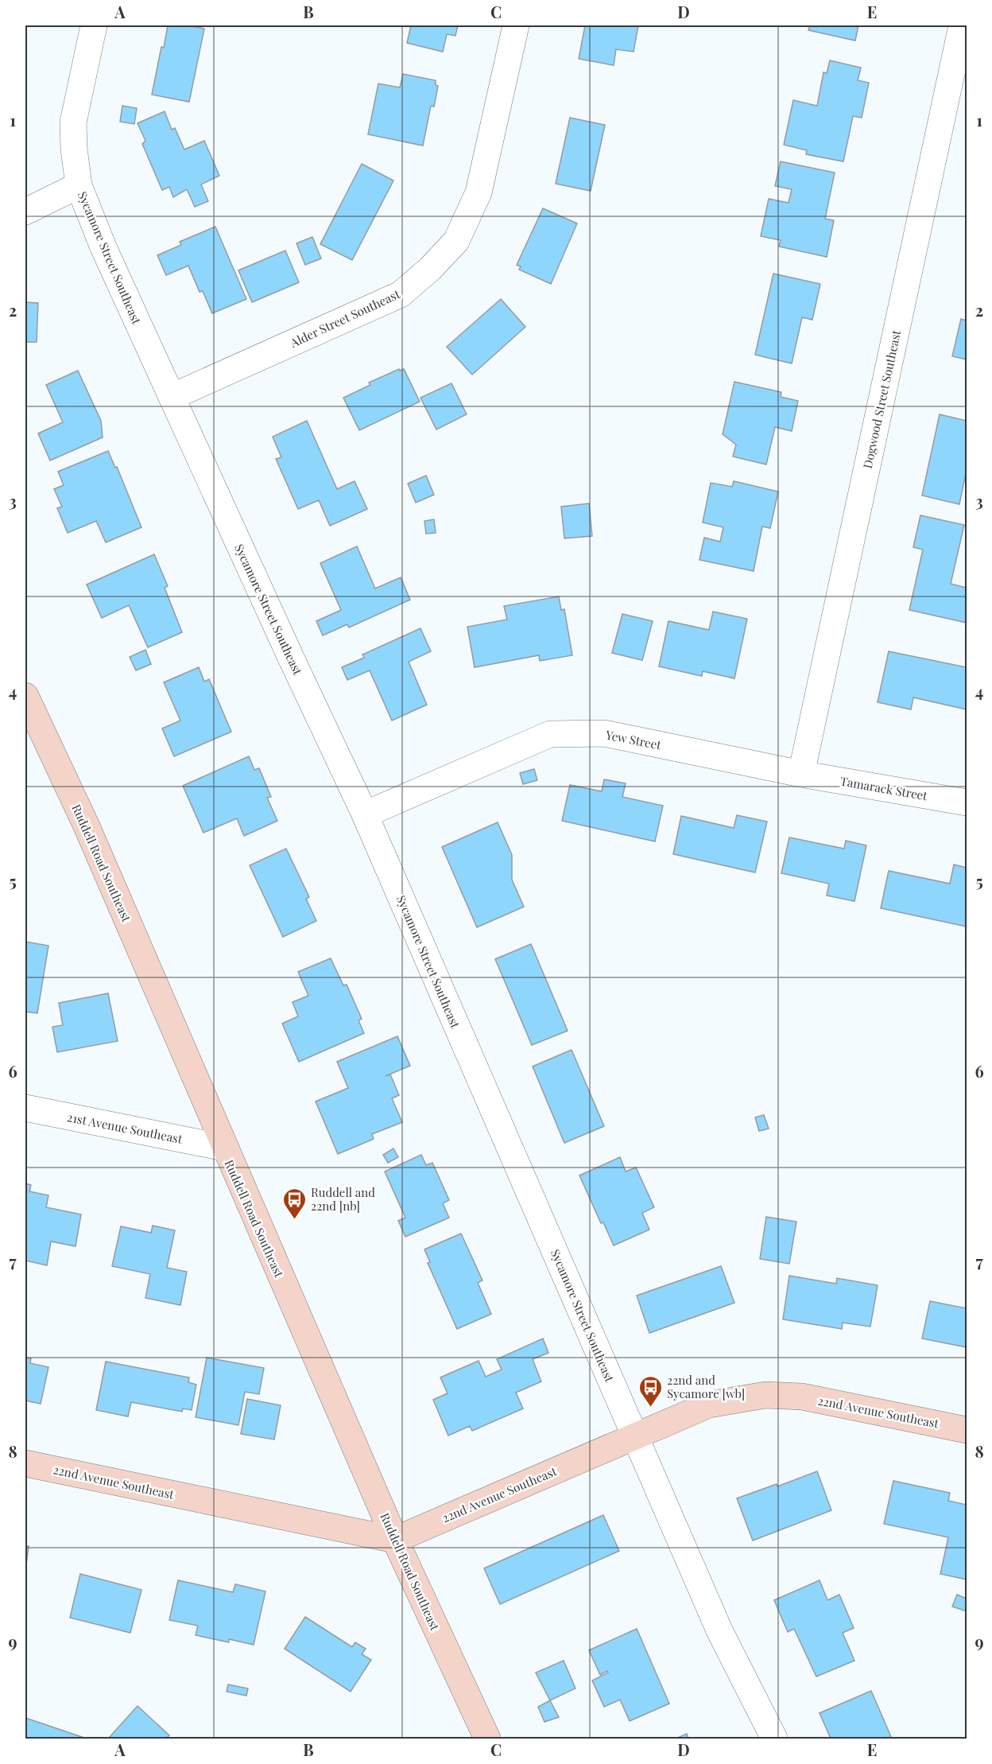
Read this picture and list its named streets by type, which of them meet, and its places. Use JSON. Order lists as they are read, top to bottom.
{
  "streets": {
    "main road": ["Ruddell Road Southeast", "22nd Avenue Southeast"],
    "street": [
      "Sycamore Street Southeast",
      "Alder Street Southeast",
      "Dogwood Street Southeast",
      "Yew Street",
      "Tamarack Street",
      "21st Avenue Southeast"
    ]
  },
  "crossings": [
    ["Sycamore Street Southeast", "Alder Street Southeast"],
    ["Sycamore Street Southeast", "Yew Street"],
    ["Sycamore Street Southeast", "22nd Avenue Southeast"],
    ["Dogwood Street Southeast", "Yew Street"],
    ["Dogwood Street Southeast", "Tamarack Street"],
    ["Yew Street", "Tamarack Street"],
    ["Ruddell Road Southeast", "21st Avenue Southeast"],
    ["Ruddell Road Southeast", "22nd Avenue Southeast"]
  ],
  "places": {
    "bus stop": ["Ruddell and 22nd [nb]", "22nd and Sycamore [wb]"]
  },
  "grid": {
    "columns": [
      "A",
      "B",
      "C",
      "D",
      "E"
    ],
    "rows": [
      "1",
      "2",
      "3",
      "4",
      "5",
      "6",
      "7",
      "8",
      "9"
    ]
  }
}
